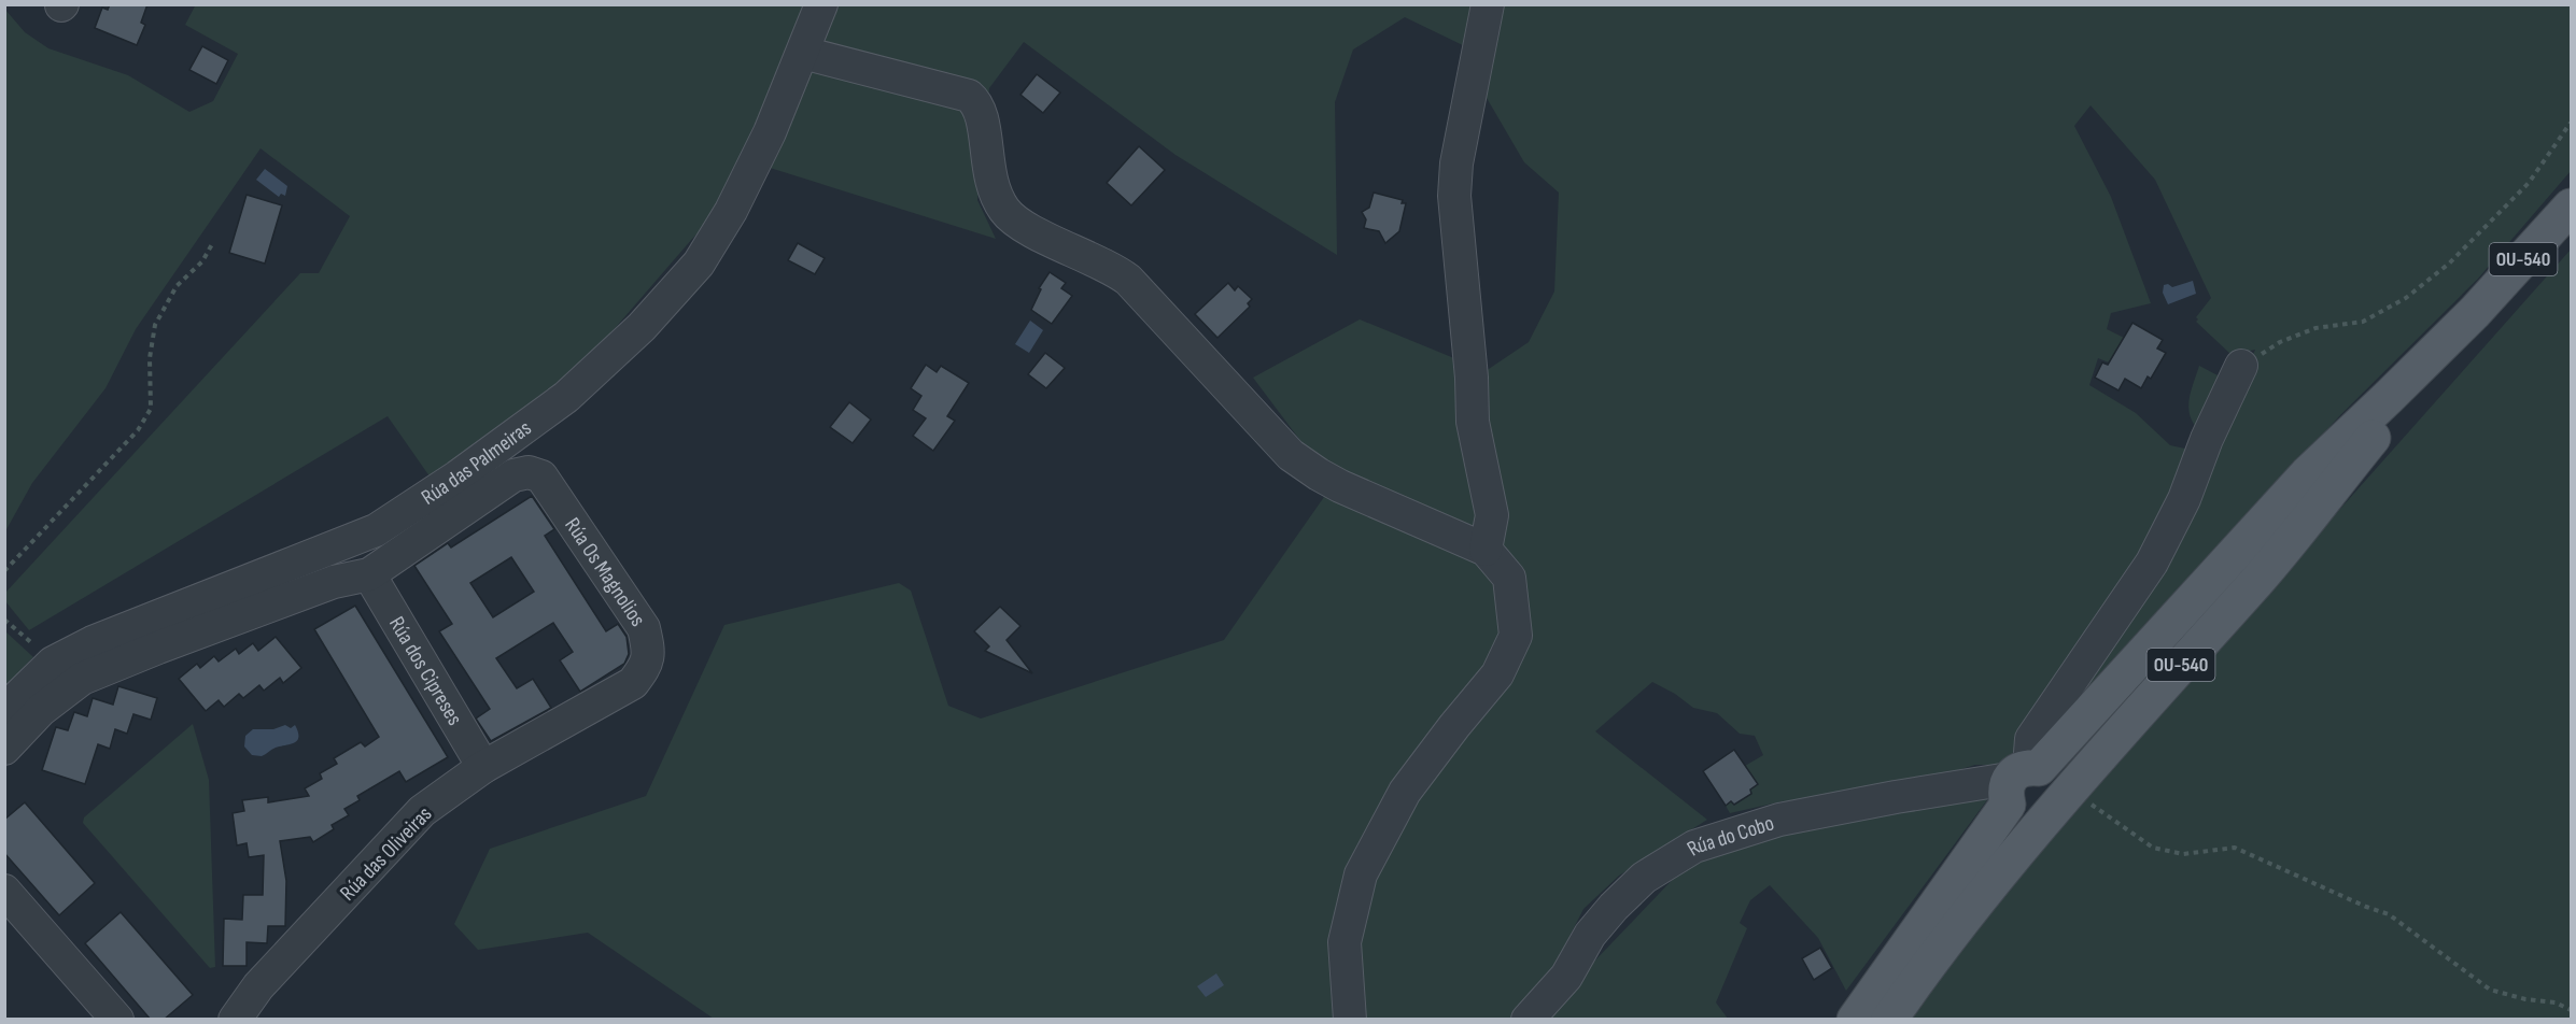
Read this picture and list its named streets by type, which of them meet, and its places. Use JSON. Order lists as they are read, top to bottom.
{
  "streets": {
    "main road": ["OU-540"],
    "street": [
      "Rúa das Palmeiras",
      "Rúa Os Magnolios",
      "Rúa dos Cipreses",
      "Rúa do Cobo",
      "Rúa das Oliveiras"
    ]
  },
  "crossings": [
    ["OU-540", "Rúa do Cobo"],
    ["Rúa das Palmeiras", "Rúa Os Magnolios"],
    ["Rúa das Palmeiras", "Rúa dos Cipreses"],
    ["Rúa Os Magnolios", "Rúa das Oliveiras"],
    ["Rúa dos Cipreses", "Rúa das Oliveiras"]
  ]
}
